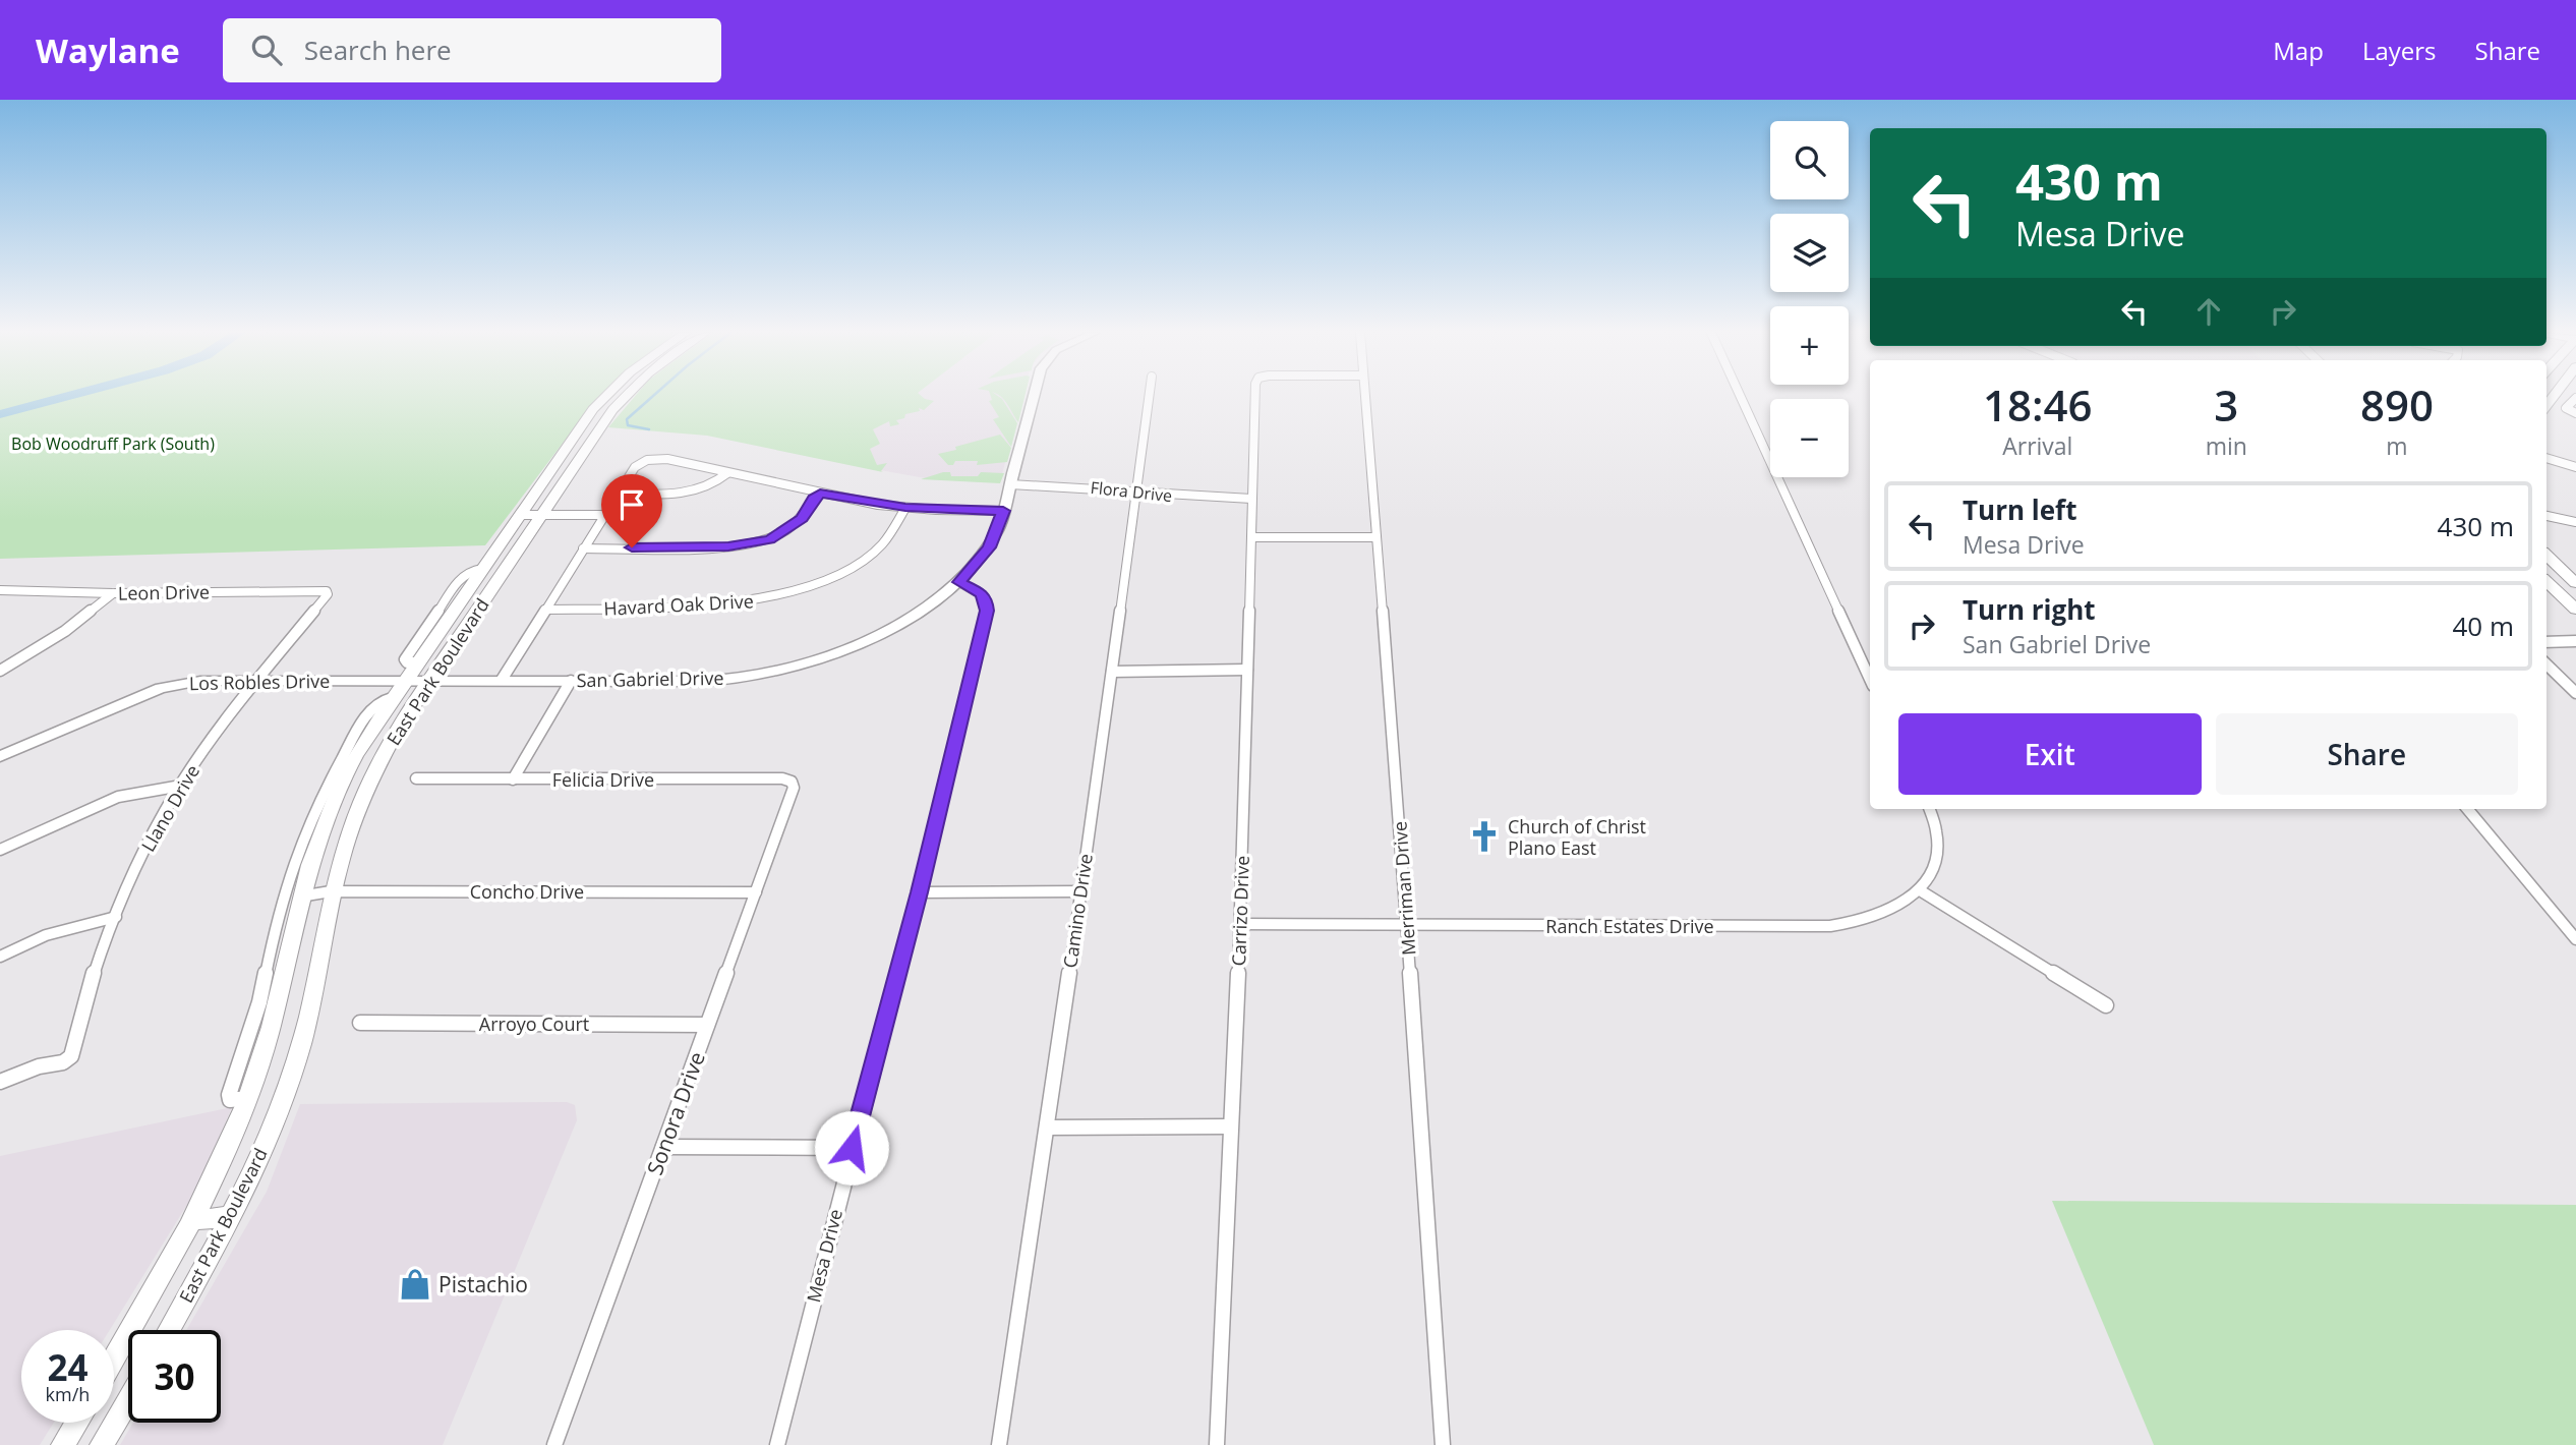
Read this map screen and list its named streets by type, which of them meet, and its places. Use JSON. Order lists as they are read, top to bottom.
{
  "streets": {
    "main road": ["East Park Boulevard"],
    "street": [
      "Flora Drive",
      "Leon Drive",
      "Havard Oak Drive",
      "San Gabriel Drive",
      "Los Robles Drive",
      "Felicia Drive",
      "Llano Drive",
      "Merriman Drive",
      "Concho Drive",
      "Camino Drive",
      "Carrizo Drive",
      "Ranch Estates Drive",
      "Arroyo Court",
      "Sonora Drive",
      "Mesa Drive"
    ]
  },
  "crossings": [
    ["Flora Drive", "San Gabriel Drive"],
    ["Flora Drive", "Camino Drive"],
    ["Flora Drive", "Carrizo Drive"],
    ["Leon Drive", "Llano Drive"],
    ["East Park Boulevard", "San Gabriel Drive"],
    ["East Park Boulevard", "Los Robles Drive"],
    ["East Park Boulevard", "Concho Drive"],
    ["San Gabriel Drive", "Los Robles Drive"],
    ["San Gabriel Drive", "Mesa Drive"],
    ["Los Robles Drive", "Llano Drive"],
    ["Felicia Drive", "Sonora Drive"],
    ["Merriman Drive", "Ranch Estates Drive"],
    ["Concho Drive", "Sonora Drive"],
    ["Carrizo Drive", "Ranch Estates Drive"],
    ["Arroyo Court", "Sonora Drive"]
  ],
  "parks": ["Bob Woodruff Park (South)"],
  "places": {
    "church": ["Church of Christ Plano East"],
    "shop": ["Pistachio"]
  },
  "page": {
    "header": "Waylane",
    "search": "Search here",
    "nav": ["Map", "Layers", "Share"],
    "map_buttons": ["+", "−"],
    "turn": ["430 m", "Mesa Drive"],
    "eta": [
      "18:46",
      "Arrival",
      "3",
      "min",
      "890",
      "m"
    ],
    "list": [
      {
        "name": "Turn left",
        "note": "Mesa Drive",
        "value": "430 m"
      },
      {
        "name": "Turn right",
        "note": "San Gabriel Drive",
        "value": "40 m"
      }
    ],
    "buttons": ["Exit", "Share"],
    "speed": "24 km/h",
    "limit": "30"
  }
}
